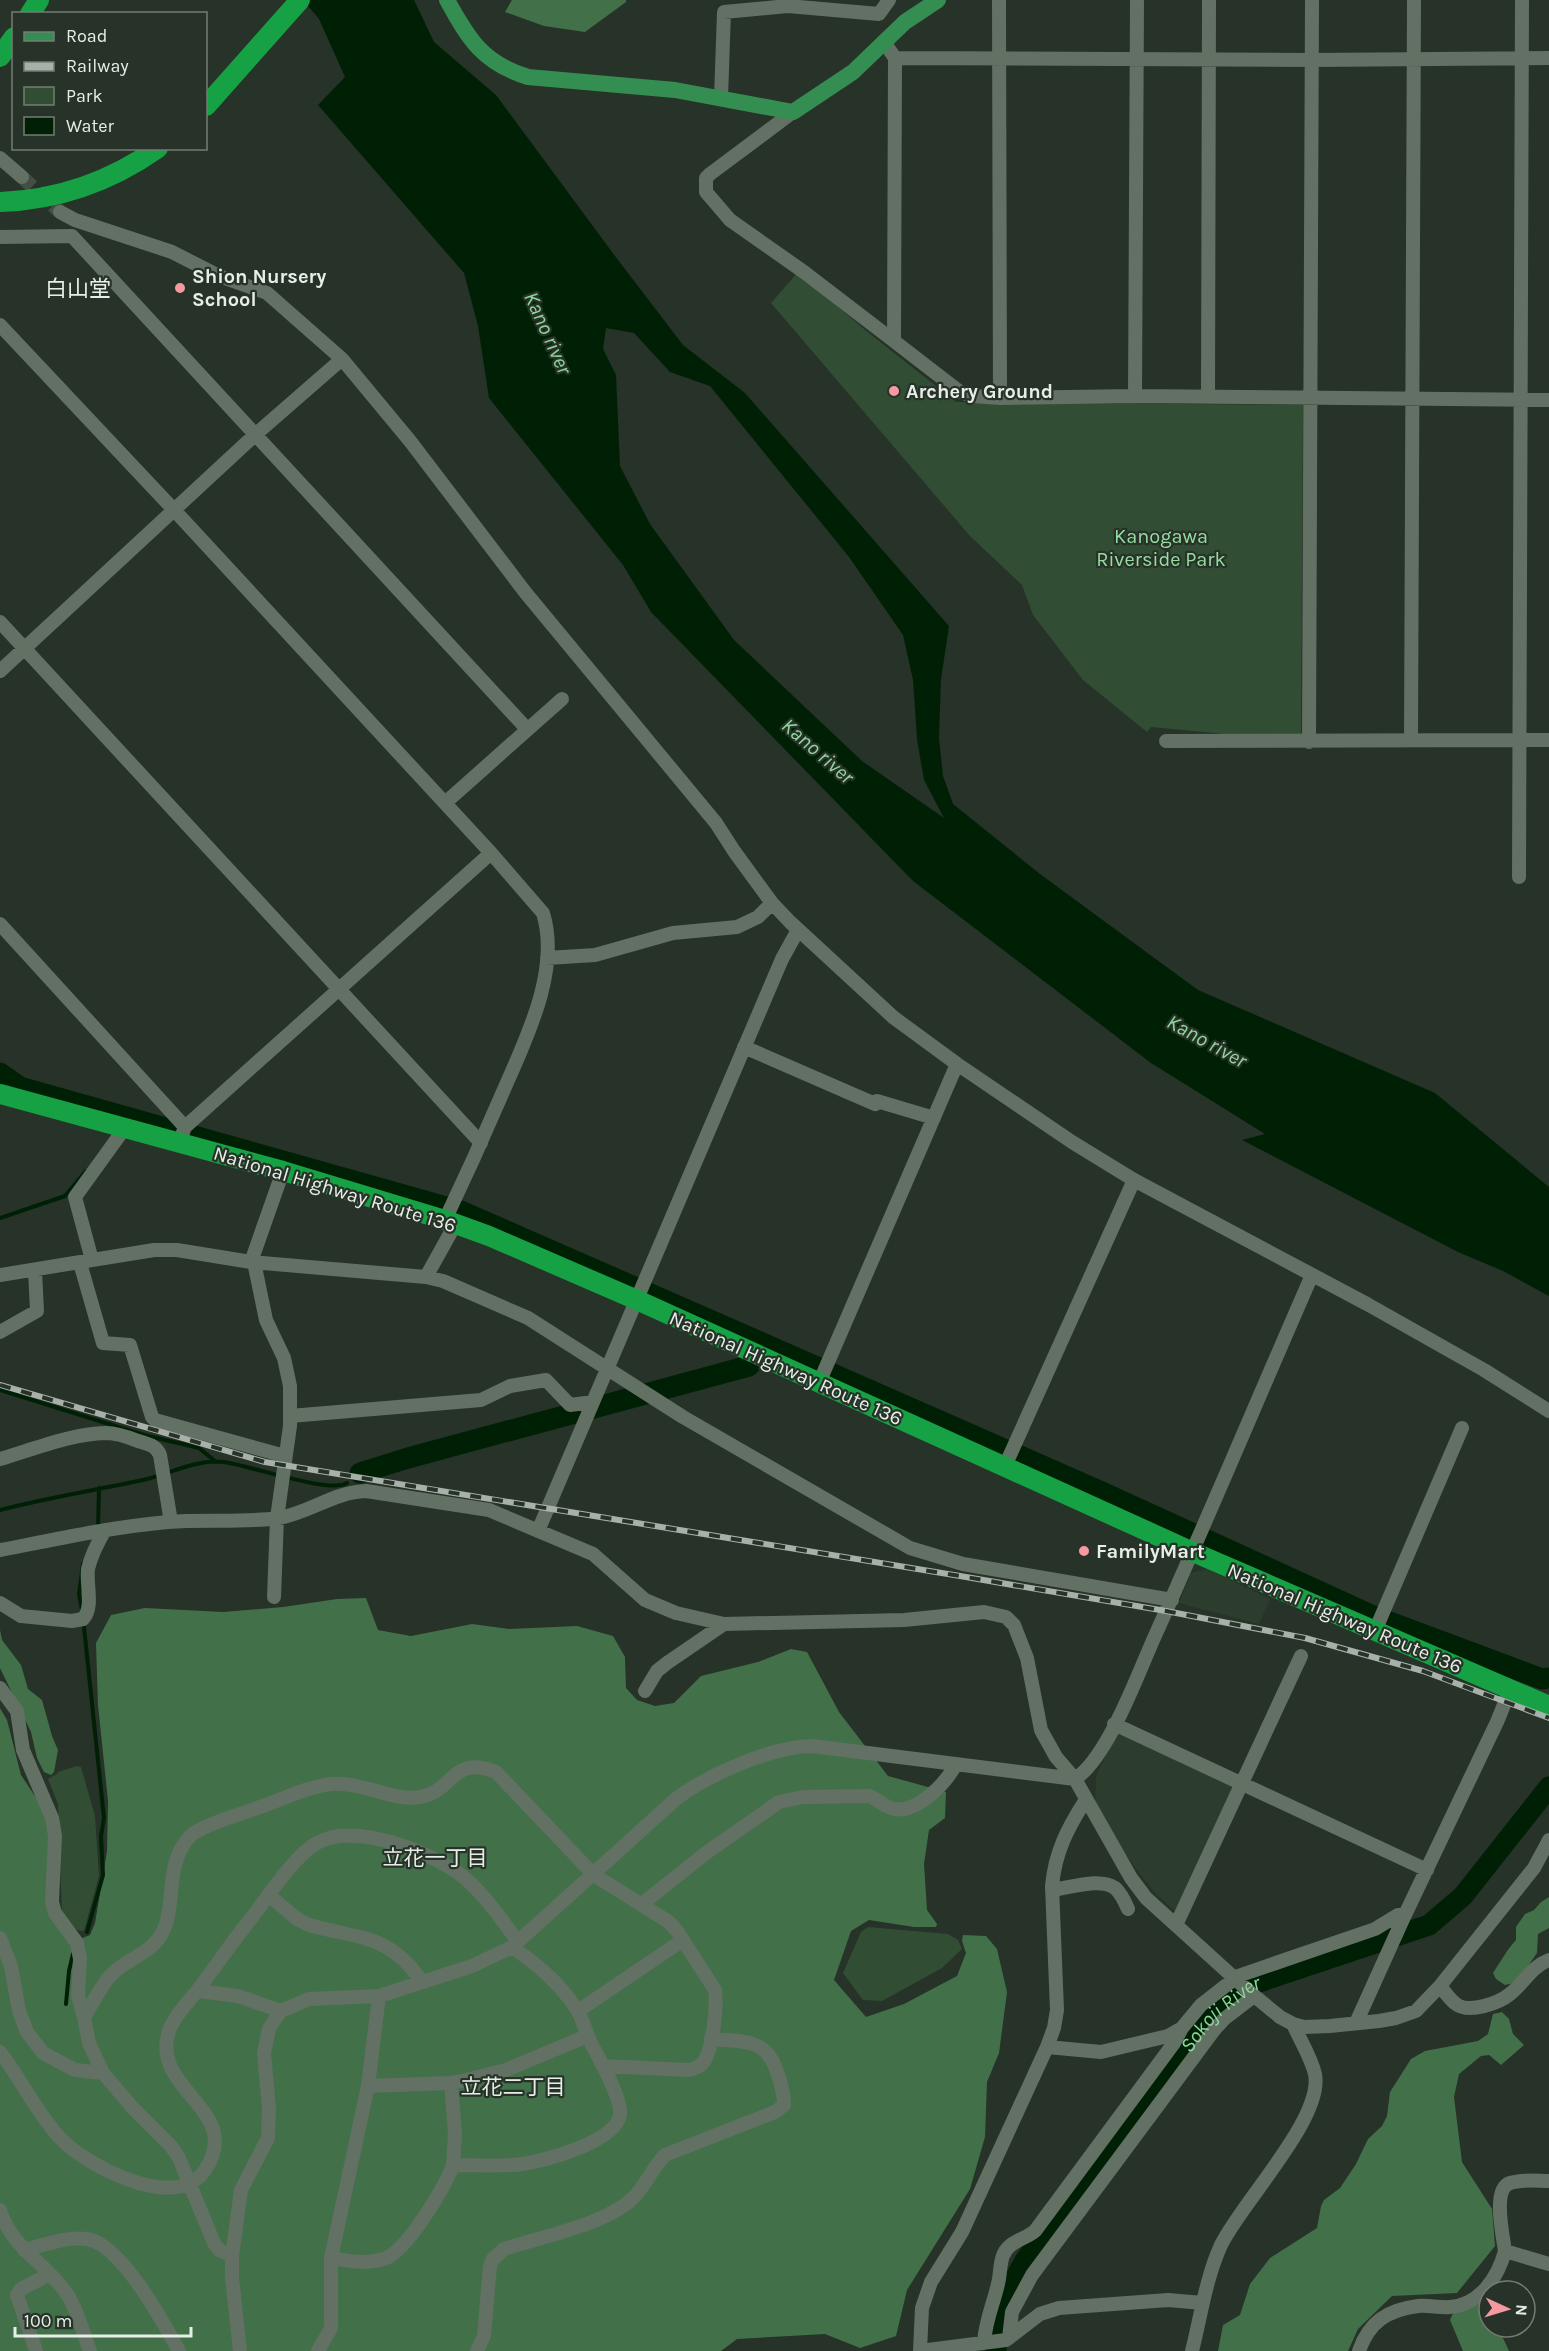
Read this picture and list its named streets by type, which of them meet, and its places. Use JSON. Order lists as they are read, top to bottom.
{
  "streets": {
    "highway": ["National Highway Route 136"]
  },
  "districts": ["白山堂", "立花一丁目", "立花二丁目"],
  "water": ["Kano river", "Sokoji River"],
  "parks": ["Kanogawa Riverside Park"],
  "places": ["Shion Nursery School", "Archery Ground", "FamilyMart"],
  "legend": [
    "Road",
    "Railway",
    "Park",
    "Water"
  ],
  "scale_bar": "100 m",
  "north": "right"
}
